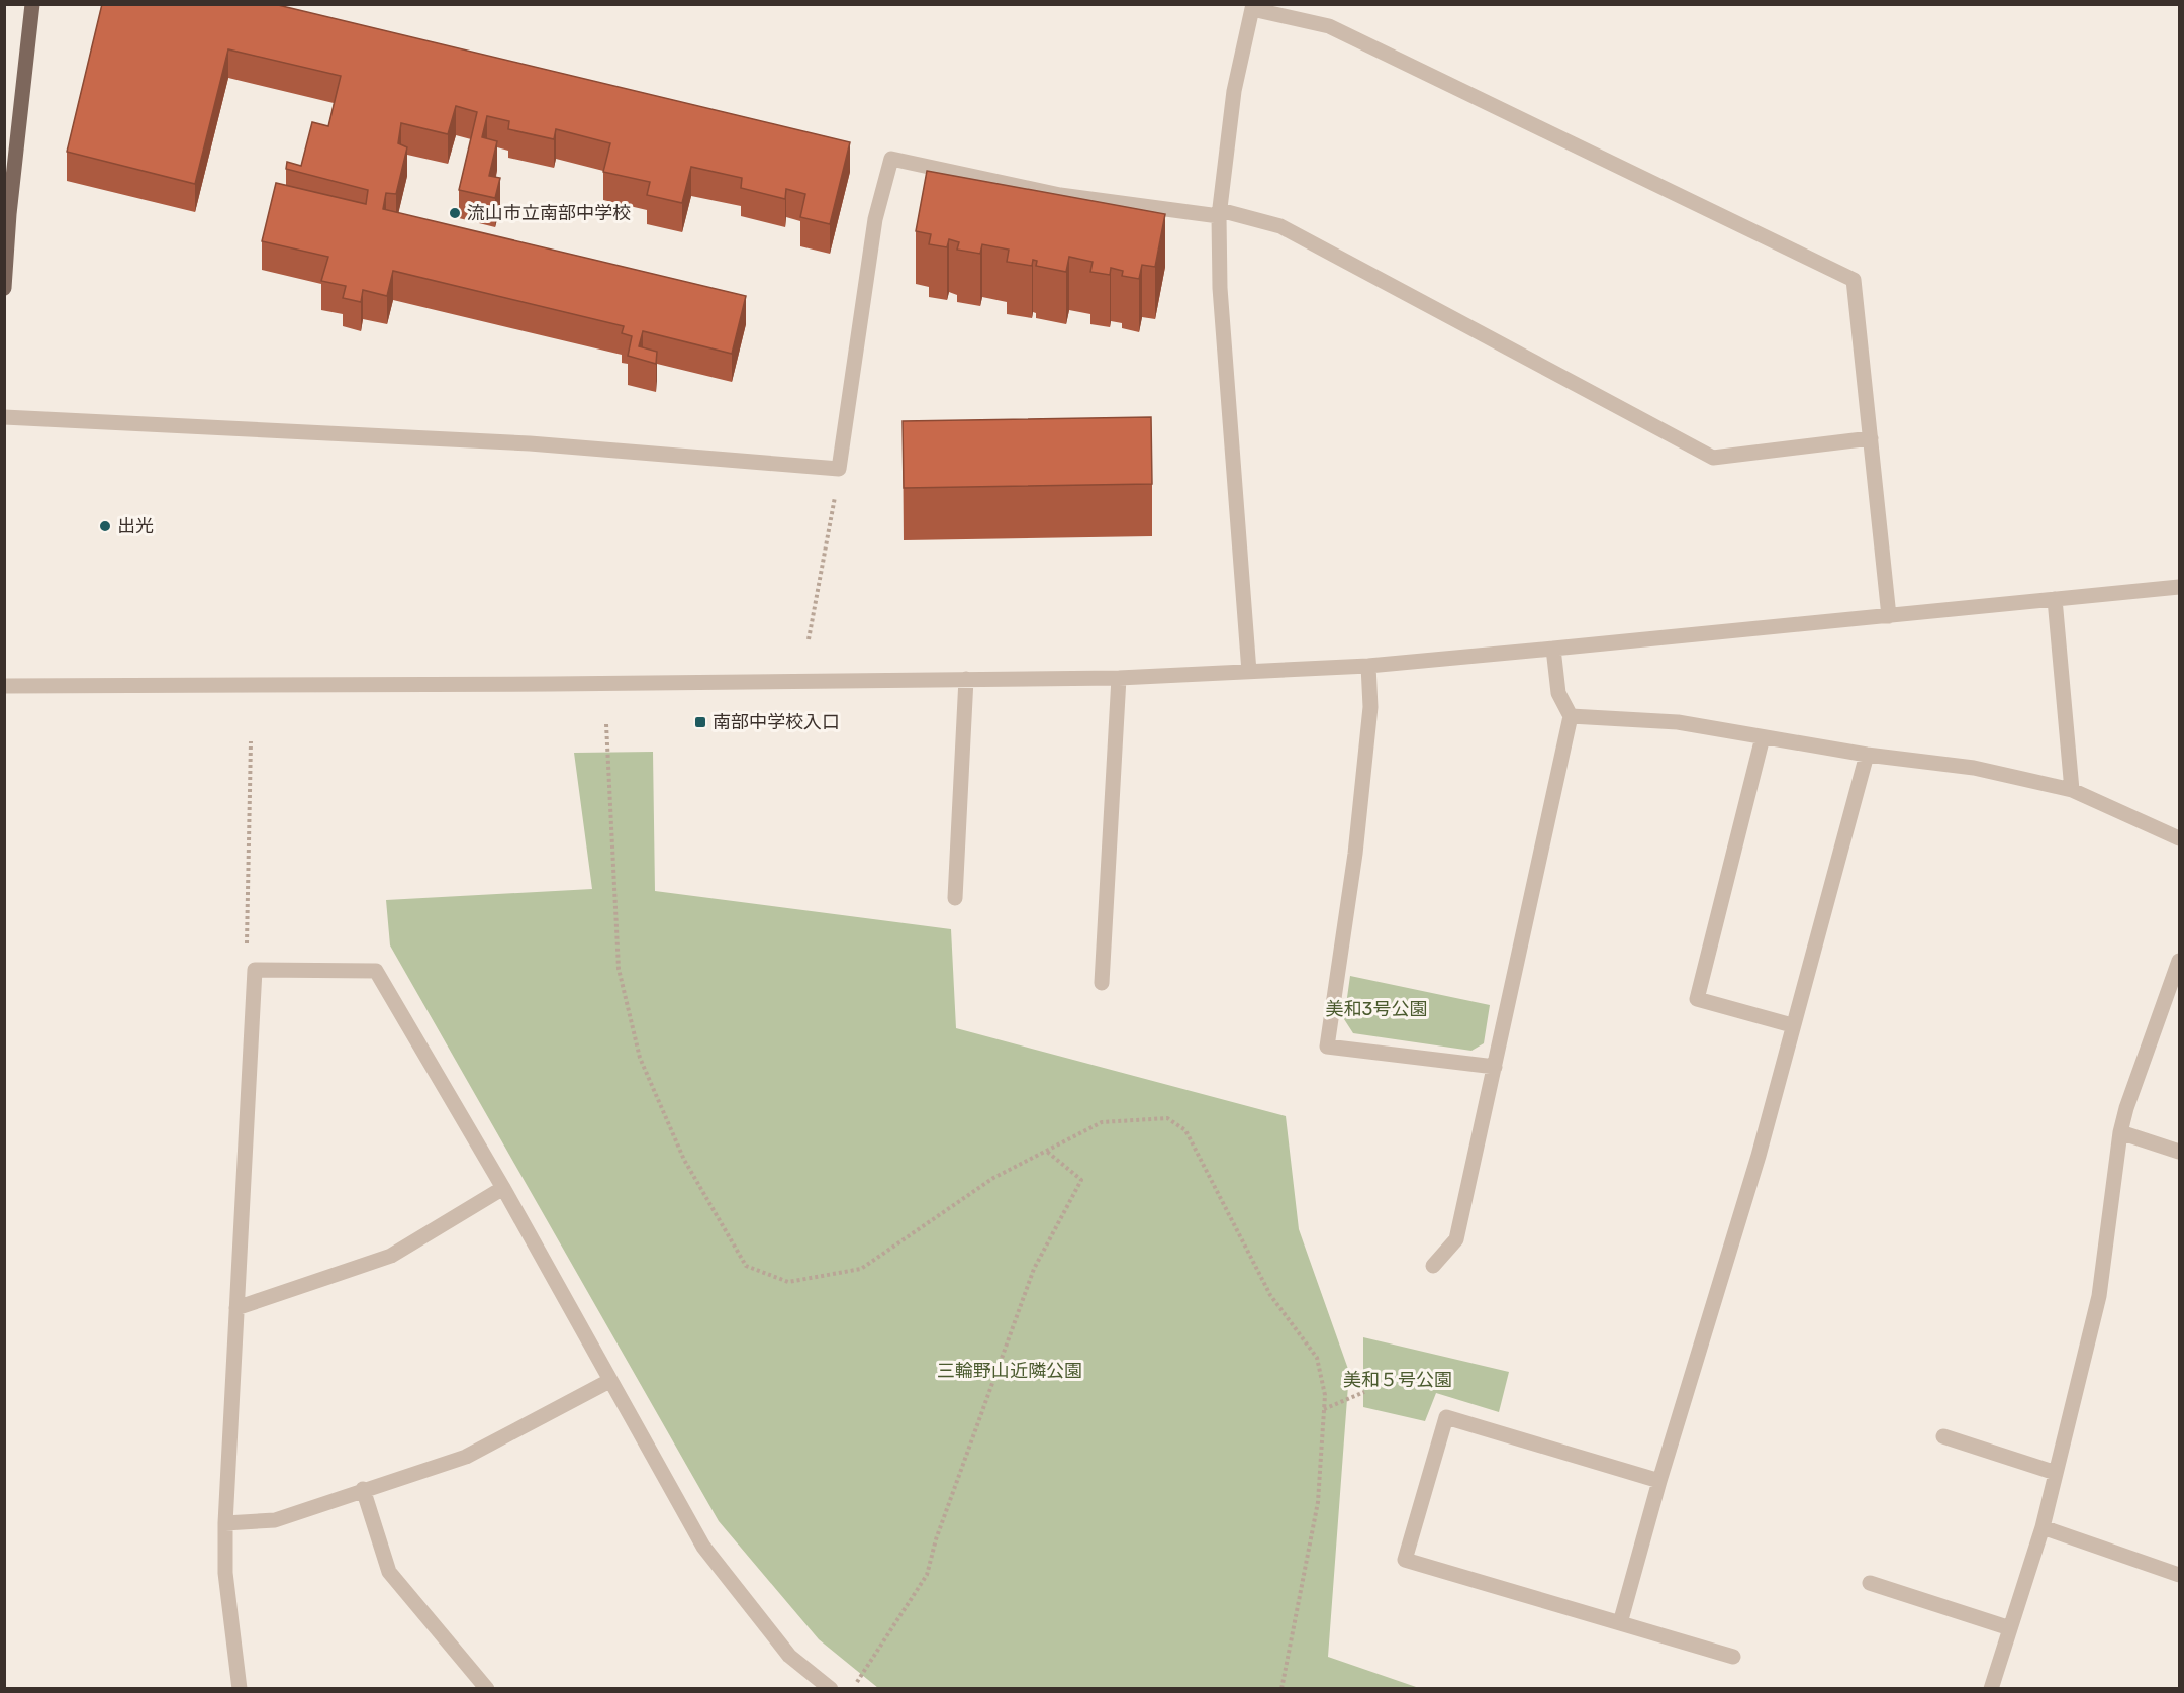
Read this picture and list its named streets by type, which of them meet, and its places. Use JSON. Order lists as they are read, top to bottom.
{
  "parks": ["美和3号公園", "三輪野山近隣公園", "美和５号公園"],
  "places": {
    "other": ["流山市立南部中学校", "出光"],
    "transit": ["南部中学校入口"]
  }
}
